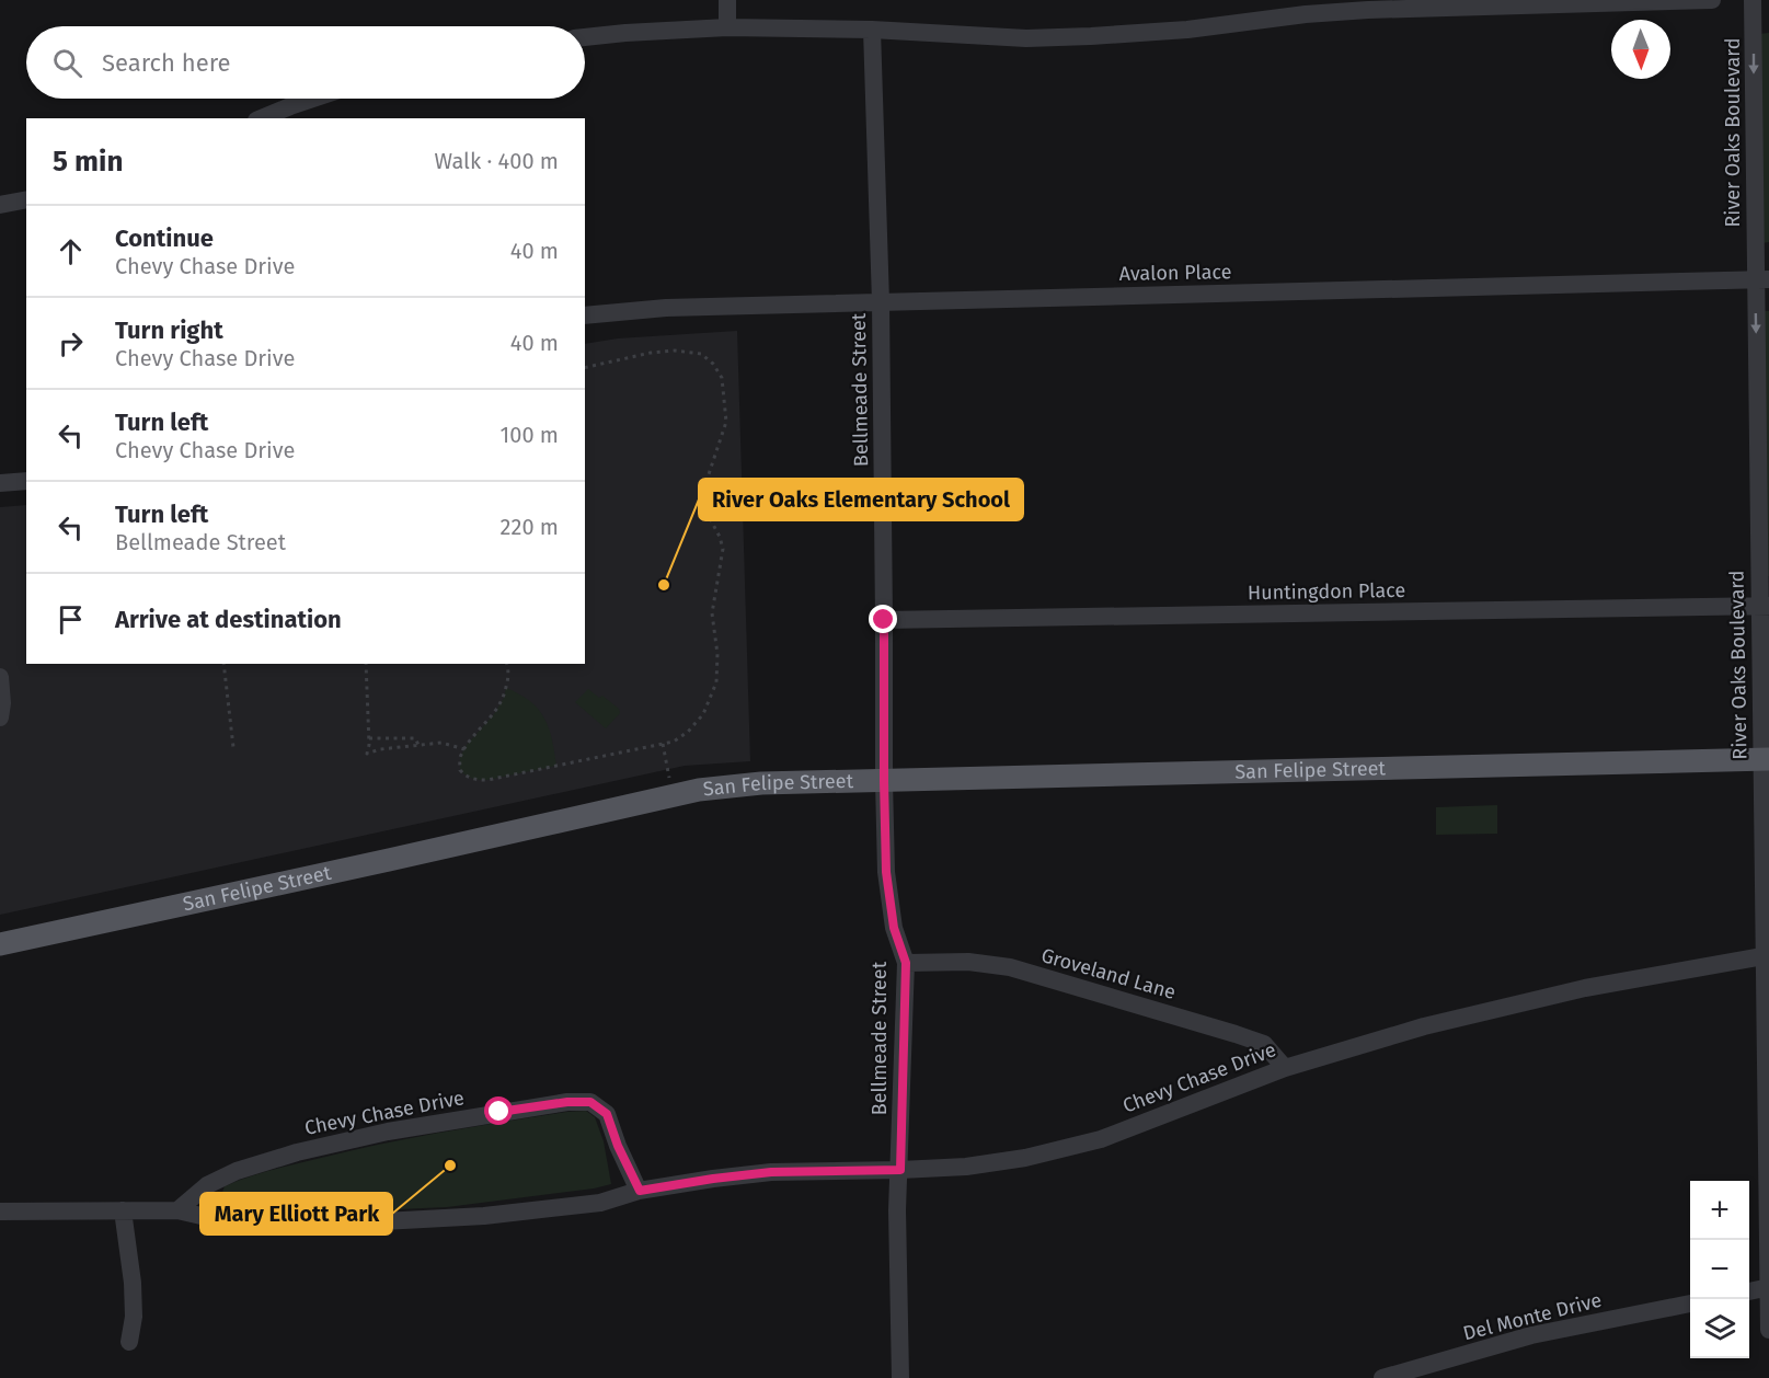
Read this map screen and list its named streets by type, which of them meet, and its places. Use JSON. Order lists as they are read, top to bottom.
{
  "streets": {
    "main road": ["San Felipe Street"],
    "street": [
      "River Oaks Boulevard",
      "Avalon Place",
      "Bellmeade Street",
      "Huntingdon Place",
      "Groveland Lane",
      "Chevy Chase Drive",
      "Del Monte Drive"
    ]
  },
  "crossings": [
    ["River Oaks Boulevard", "Avalon Place"],
    ["River Oaks Boulevard", "Huntingdon Place"],
    ["River Oaks Boulevard", "San Felipe Street"],
    ["River Oaks Boulevard", "Chevy Chase Drive"],
    ["Avalon Place", "Bellmeade Street"],
    ["Bellmeade Street", "Huntingdon Place"],
    ["Bellmeade Street", "San Felipe Street"],
    ["Bellmeade Street", "Groveland Lane"],
    ["Bellmeade Street", "Chevy Chase Drive"],
    ["Groveland Lane", "Chevy Chase Drive"]
  ],
  "one_way": ["River Oaks Boulevard"],
  "places": ["River Oaks Elementary School", "Mary Elliott Park"],
  "north": "bottom",
  "page": {
    "search": "Search here",
    "heading": ["5 min", "Walk · 400 m"],
    "list": [
      ["Continue", "Chevy Chase Drive", "40 m"],
      ["Turn right", "Chevy Chase Drive", "40 m"],
      ["Turn left", "Chevy Chase Drive", "100 m"],
      ["Turn left", "Bellmeade Street", "220 m"],
      "Arrive at destination"
    ],
    "map_buttons": ["+", "−"]
  }
}
